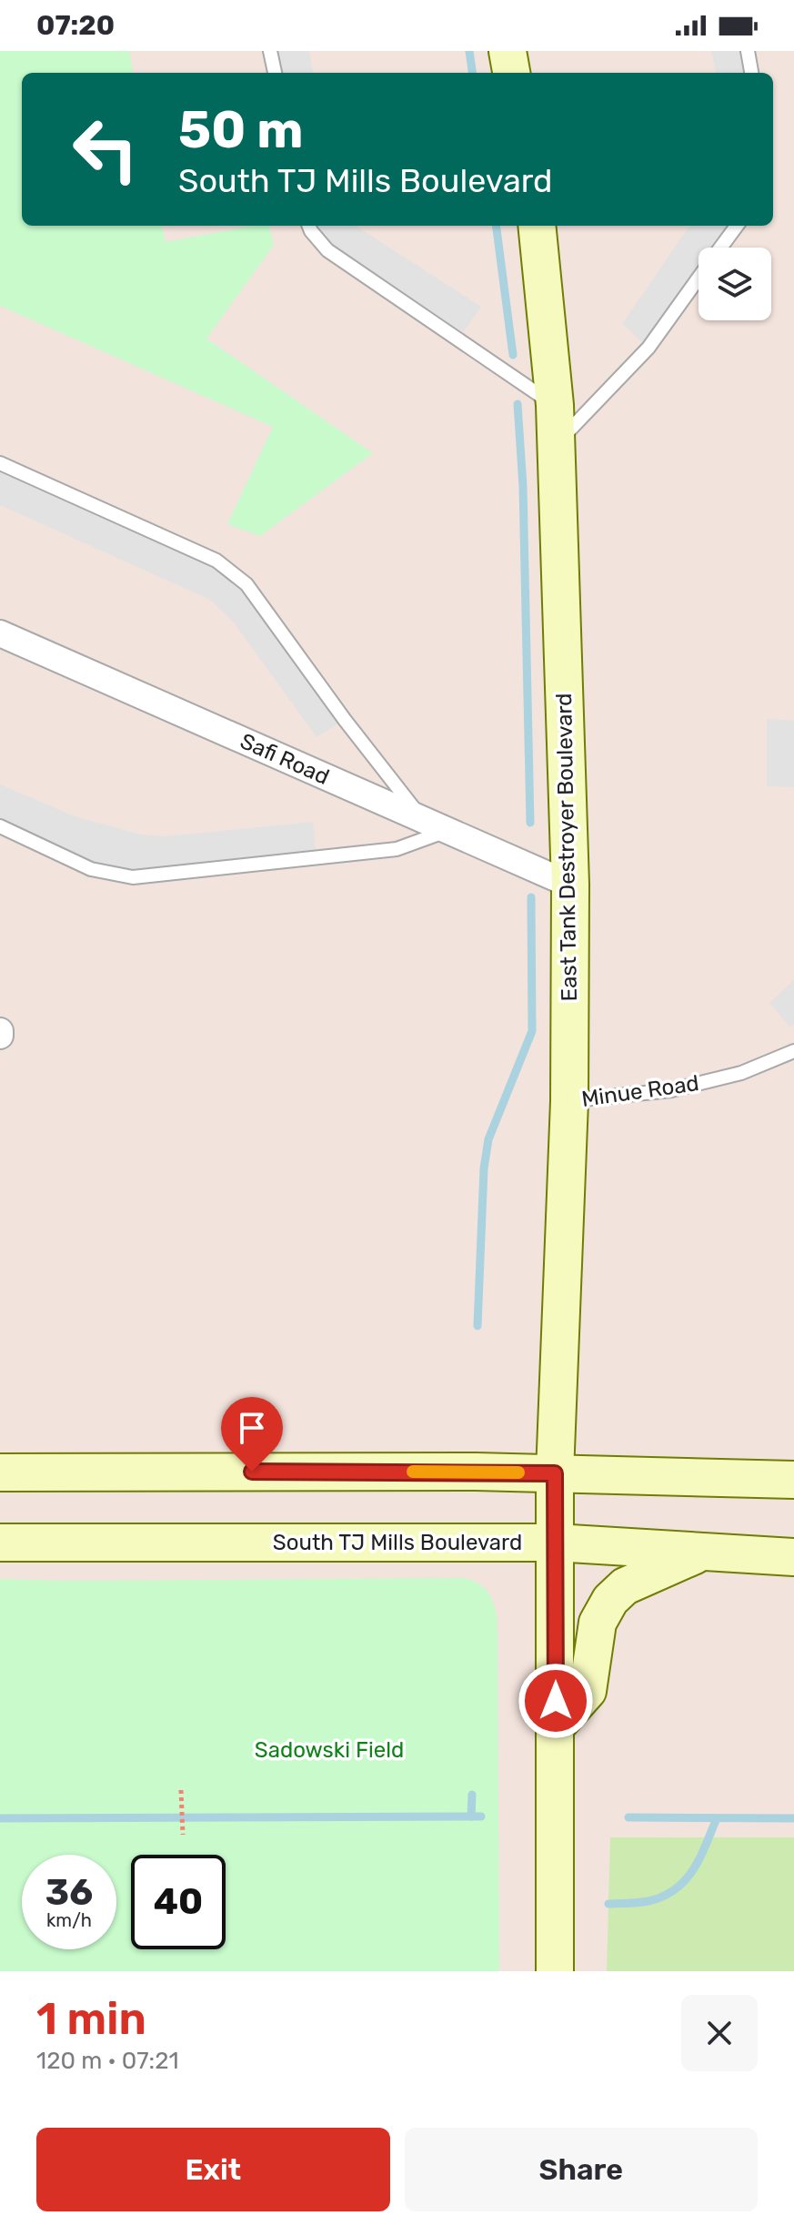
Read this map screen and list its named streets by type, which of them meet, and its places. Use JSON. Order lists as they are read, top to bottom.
{
  "streets": {
    "street": ["Safi Road", "East Tank Destroyer Boulevard", "South TJ Mills Boulevard"],
    "lane": ["Minue Road"]
  },
  "crossings": [
    ["Safi Road", "East Tank Destroyer Boulevard"],
    ["East Tank Destroyer Boulevard", "Minue Road"],
    ["East Tank Destroyer Boulevard", "South TJ Mills Boulevard"]
  ],
  "parks": ["Sadowski Field"],
  "page": {
    "status": "07:20",
    "turn": ["50 m", "South TJ Mills Boulevard"],
    "speed": "36 km/h",
    "limit": "40",
    "heading": ["1 min", "120 m · 07:21"],
    "buttons": ["Exit", "Share"]
  }
}
